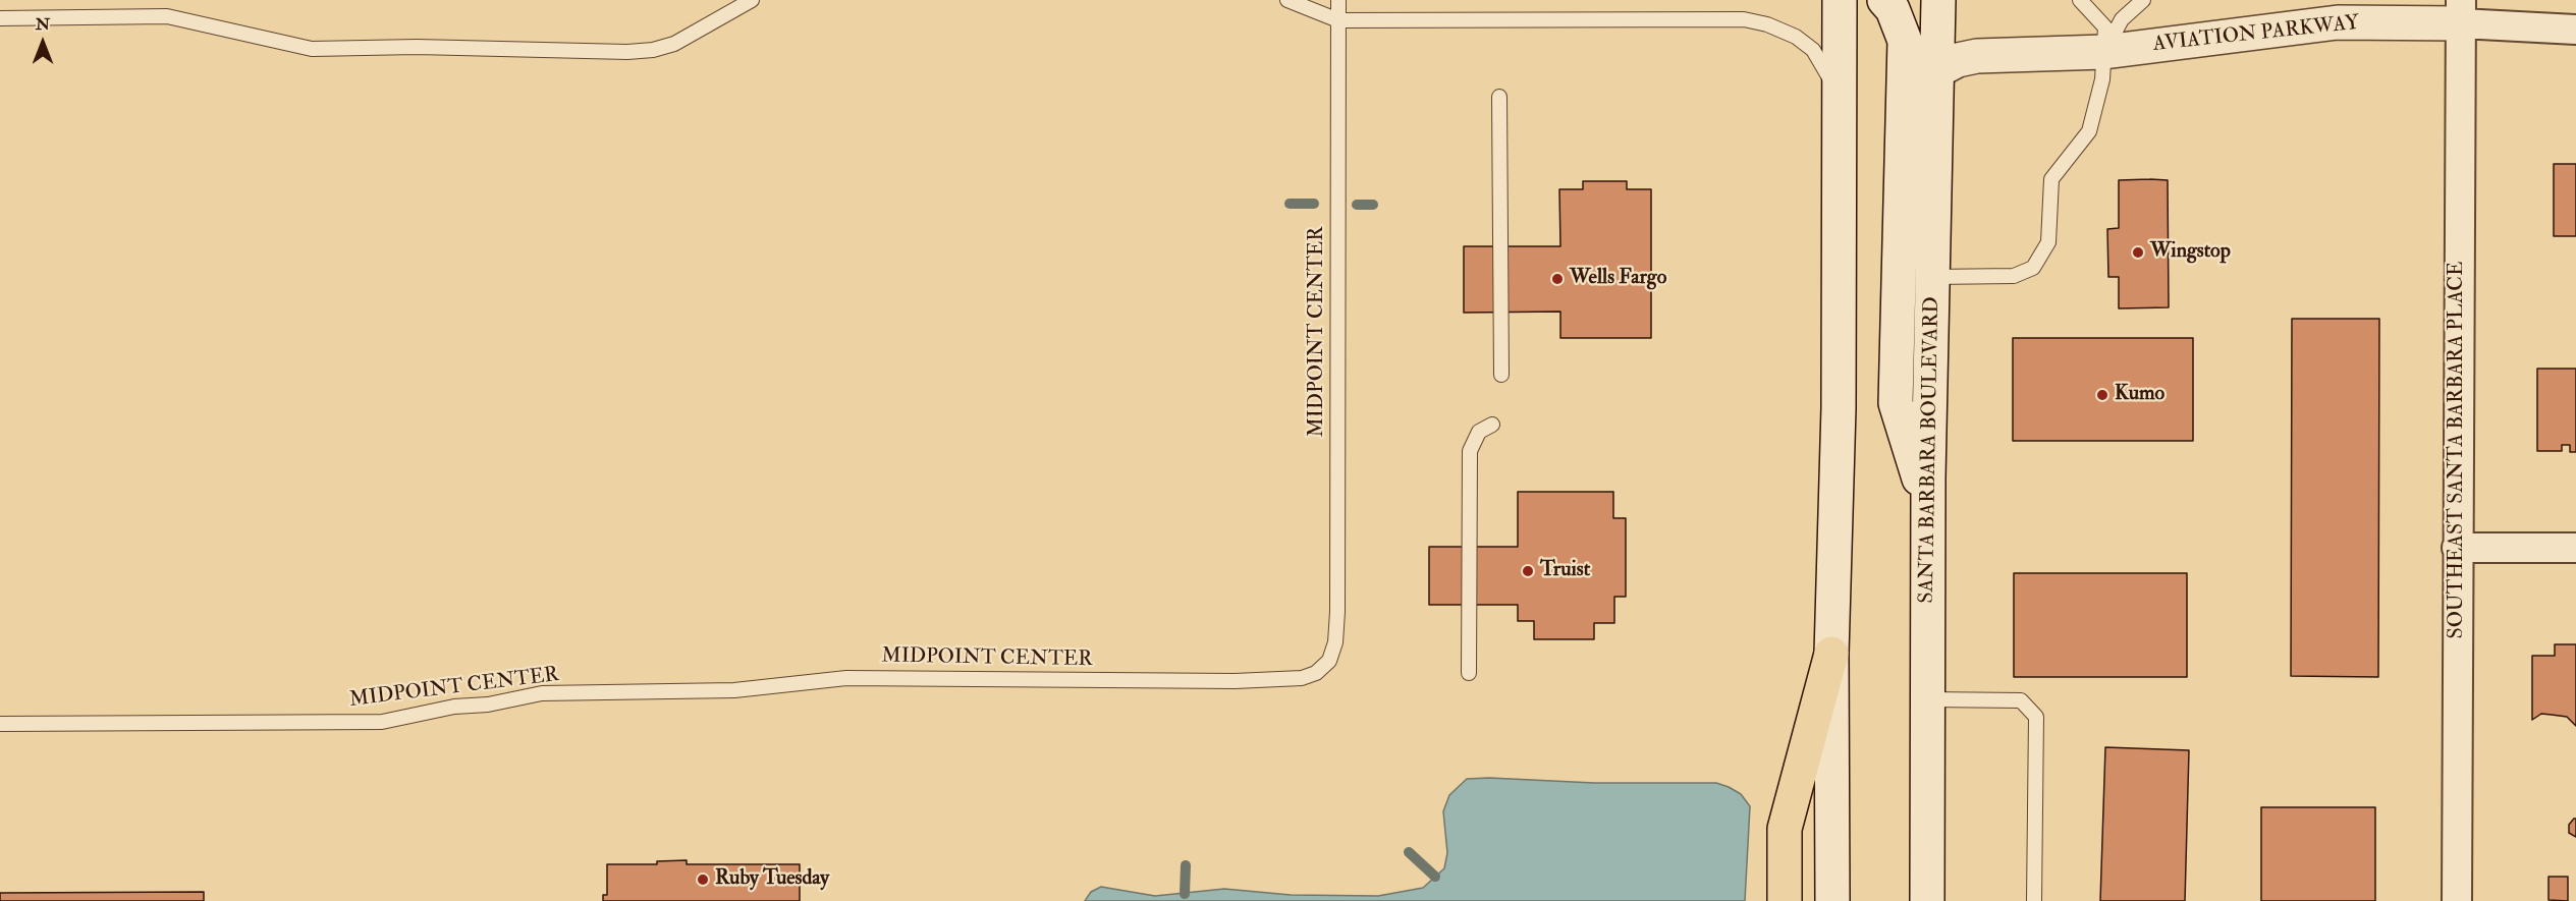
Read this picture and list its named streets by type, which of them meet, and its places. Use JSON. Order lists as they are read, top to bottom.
{
  "streets": {
    "main road": ["AVIATION PARKWAY", "SANTA BARBARA BOULEVARD"],
    "street": ["SOUTHEAST SANTA BARBARA PLACE"],
    "lane": ["MIDPOINT CENTER"]
  },
  "crossings": [
    ["AVIATION PARKWAY", "SANTA BARBARA BOULEVARD"],
    ["AVIATION PARKWAY", "SOUTHEAST SANTA BARBARA PLACE"]
  ],
  "places": [
    "Wingstop",
    "Wells Fargo",
    "Kumo",
    "Truist",
    "Ruby Tuesday"
  ],
  "north": "top"
}
